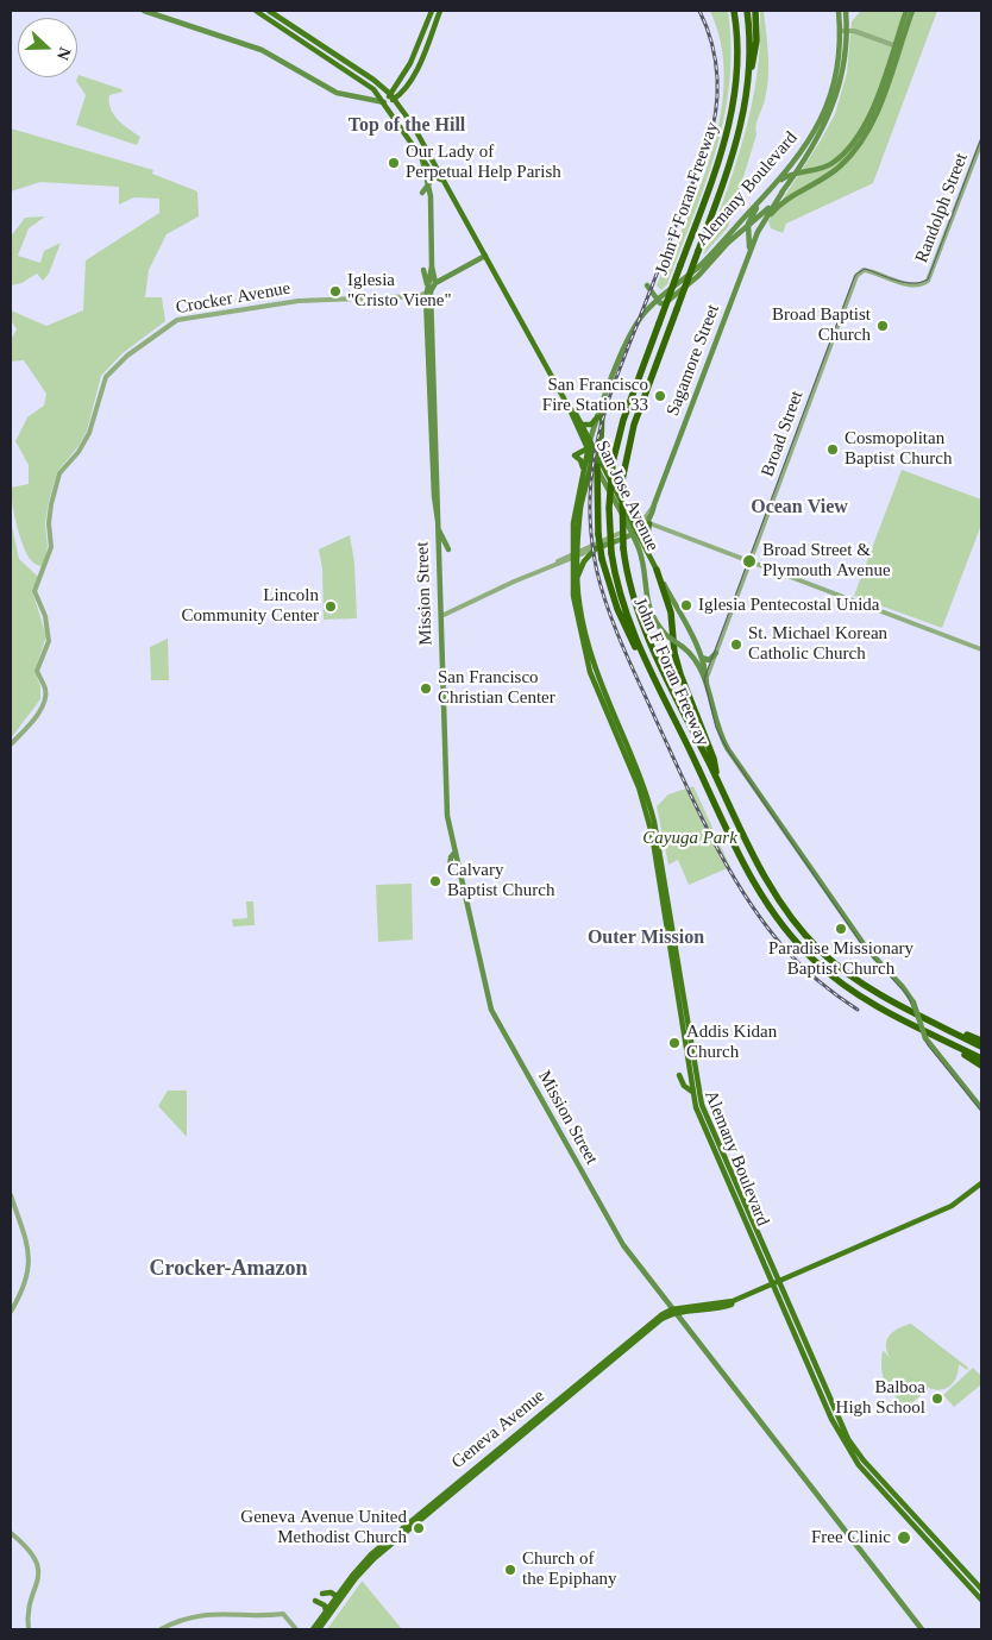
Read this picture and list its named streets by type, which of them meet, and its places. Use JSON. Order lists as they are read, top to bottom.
{
  "streets": {
    "highway": ["John F Foran Freeway"],
    "main road": [
      "Alemany Boulevard",
      "Sagamore Street",
      "San Jose Avenue",
      "Mission Street",
      "Geneva Avenue"
    ],
    "street": ["Randolph Street", "Crocker Avenue", "Broad Street"]
  },
  "crossings": [
    ["Alemany Boulevard", "San Jose Avenue"],
    ["Alemany Boulevard", "Geneva Avenue"],
    ["Randolph Street", "Broad Street"],
    ["Crocker Avenue", "Mission Street"],
    ["Sagamore Street", "San Jose Avenue"],
    ["Broad Street", "San Jose Avenue"],
    ["Mission Street", "Geneva Avenue"]
  ],
  "districts": [
    "Top of the Hill",
    "Ocean View",
    "Outer Mission",
    "Crocker-Amazon"
  ],
  "parks": ["Cayuga Park"],
  "places": [
    "Our Lady of Perpetual Help Parish",
    "Iglesia \"Cristo Viene\"",
    "Broad Baptist Church",
    "San Francisco Fire Station 33",
    "Cosmopolitan Baptist Church",
    "Broad Street & Plymouth Avenue",
    "Iglesia Pentecostal Unida",
    "Lincoln Community Center",
    "St. Michael Korean Catholic Church",
    "San Francisco Christian Center",
    "Calvary Baptist Church",
    "Paradise Missionary Baptist Church",
    "Addis Kidan Church",
    "Balboa High School",
    "Geneva Avenue United Methodist Church",
    "Free Clinic",
    "Church of the Epiphany"
  ],
  "north": "right"
}
